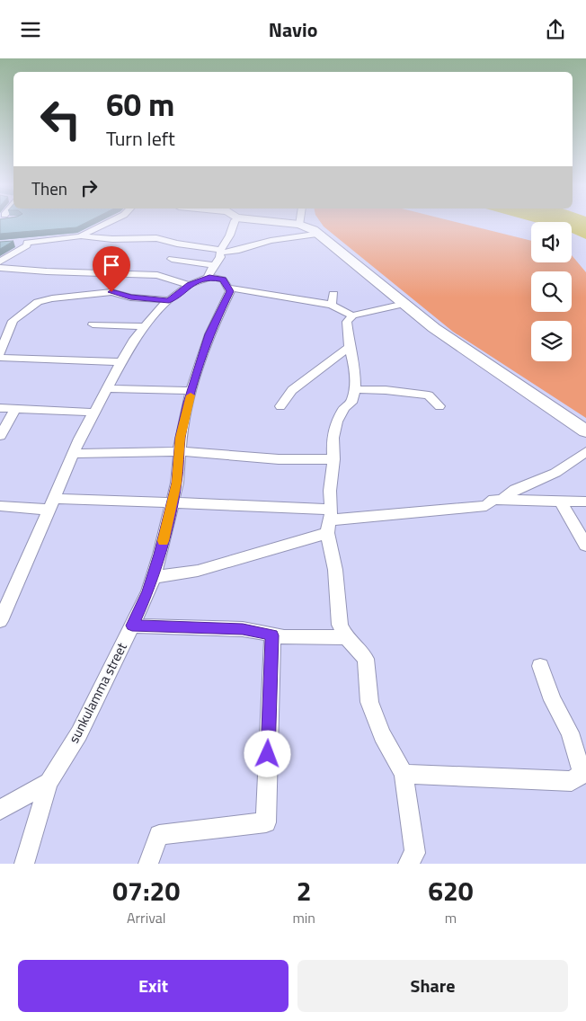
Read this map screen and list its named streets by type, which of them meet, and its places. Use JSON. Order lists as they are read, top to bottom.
{
  "streets": {
    "street": ["sunkulamma street"]
  },
  "page": {
    "header": "Navio",
    "turn": ["60 m", "Turn left"],
    "then": "Then",
    "eta": [
      "07:20",
      "Arrival",
      "2",
      "min",
      "620",
      "m"
    ],
    "buttons": ["Exit", "Share"]
  }
}
